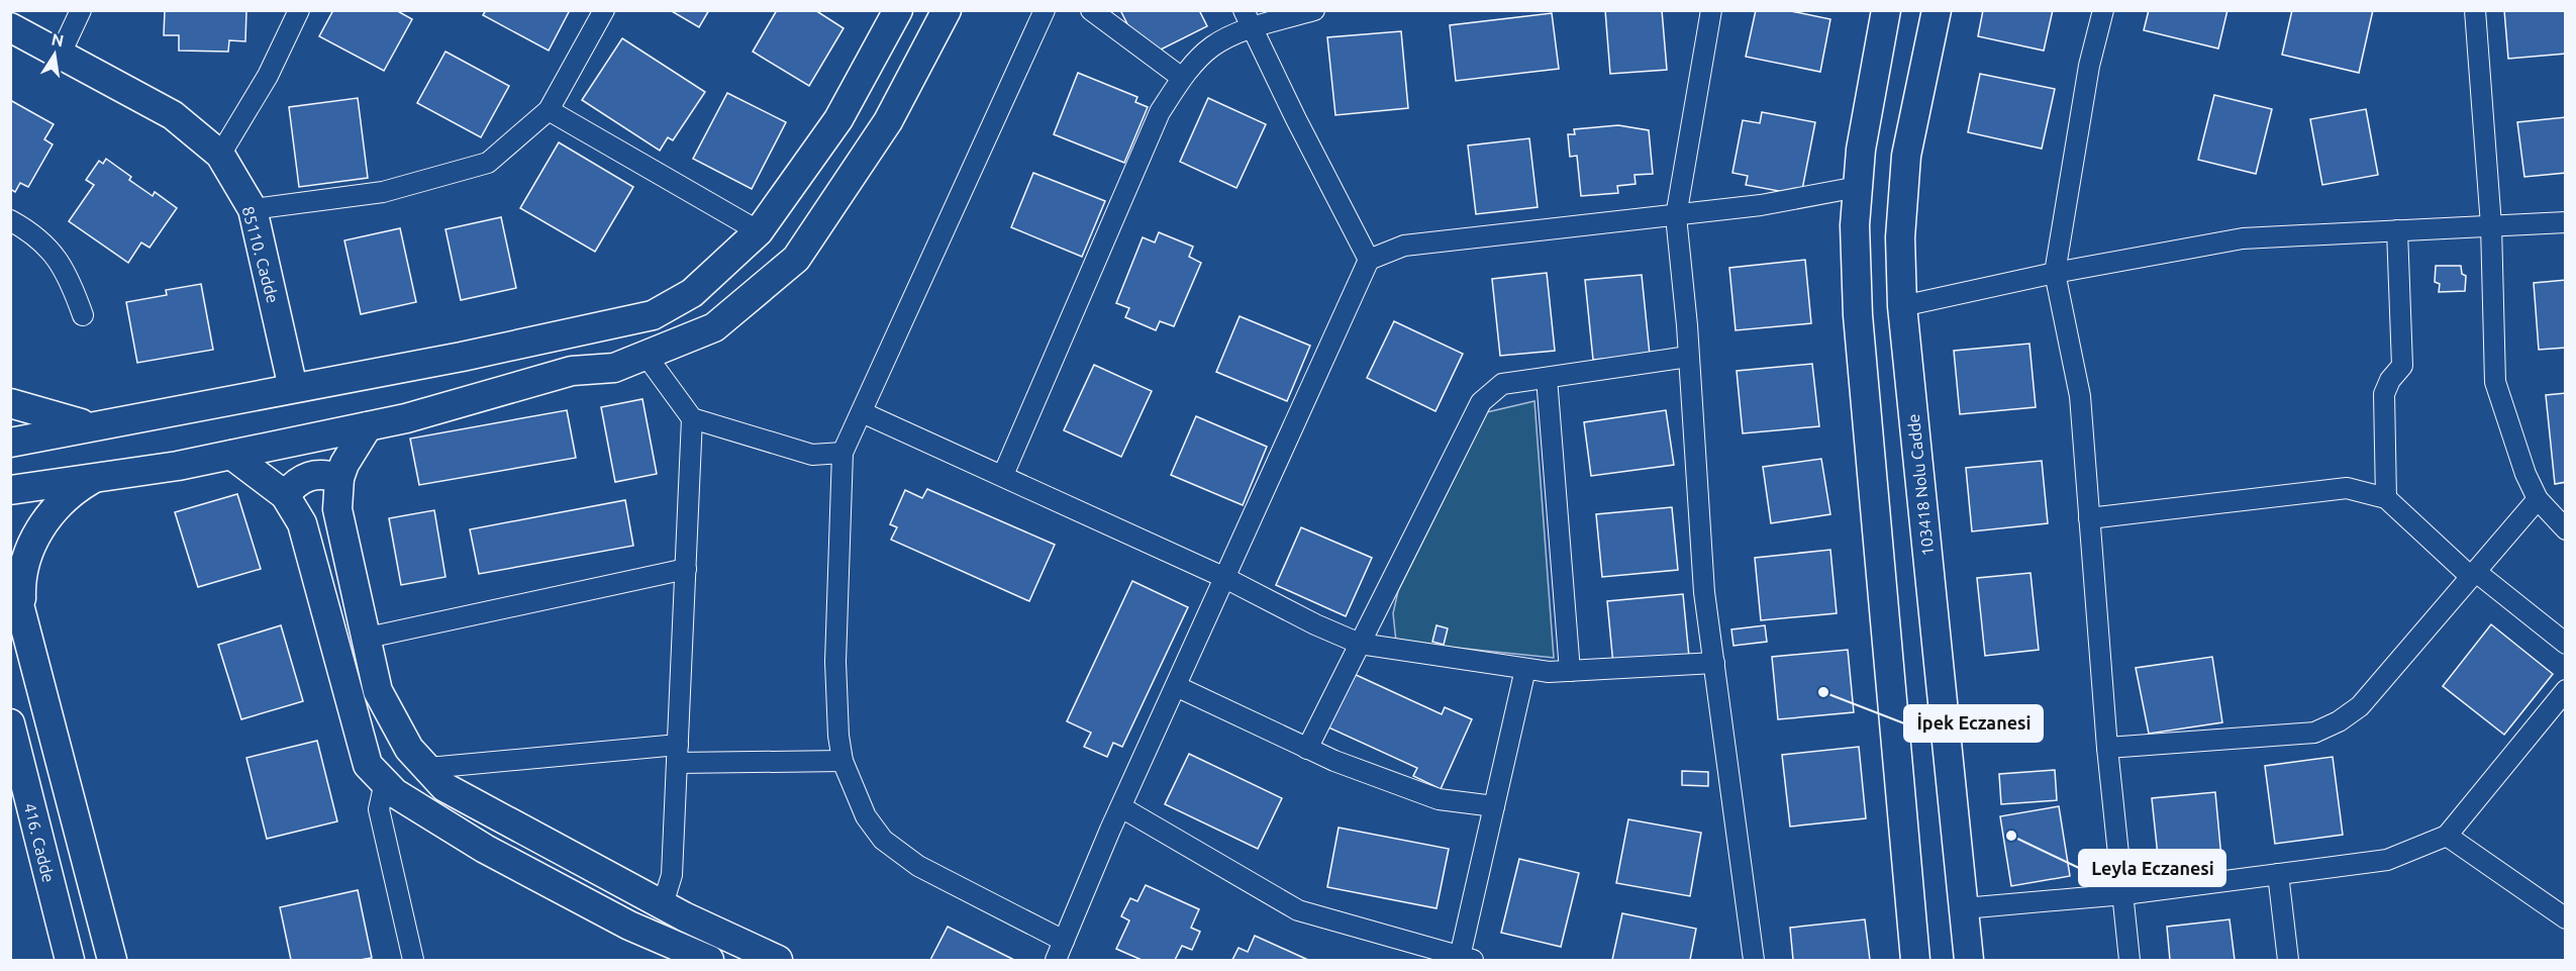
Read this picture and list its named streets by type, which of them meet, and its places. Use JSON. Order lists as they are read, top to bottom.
{
  "streets": {
    "main road": ["85110. Cadde", "103418 Nolu Cadde", "416. Cadde"]
  },
  "places": ["İpek Eczanesi", "Leyla Eczanesi"],
  "north": "top"
}
